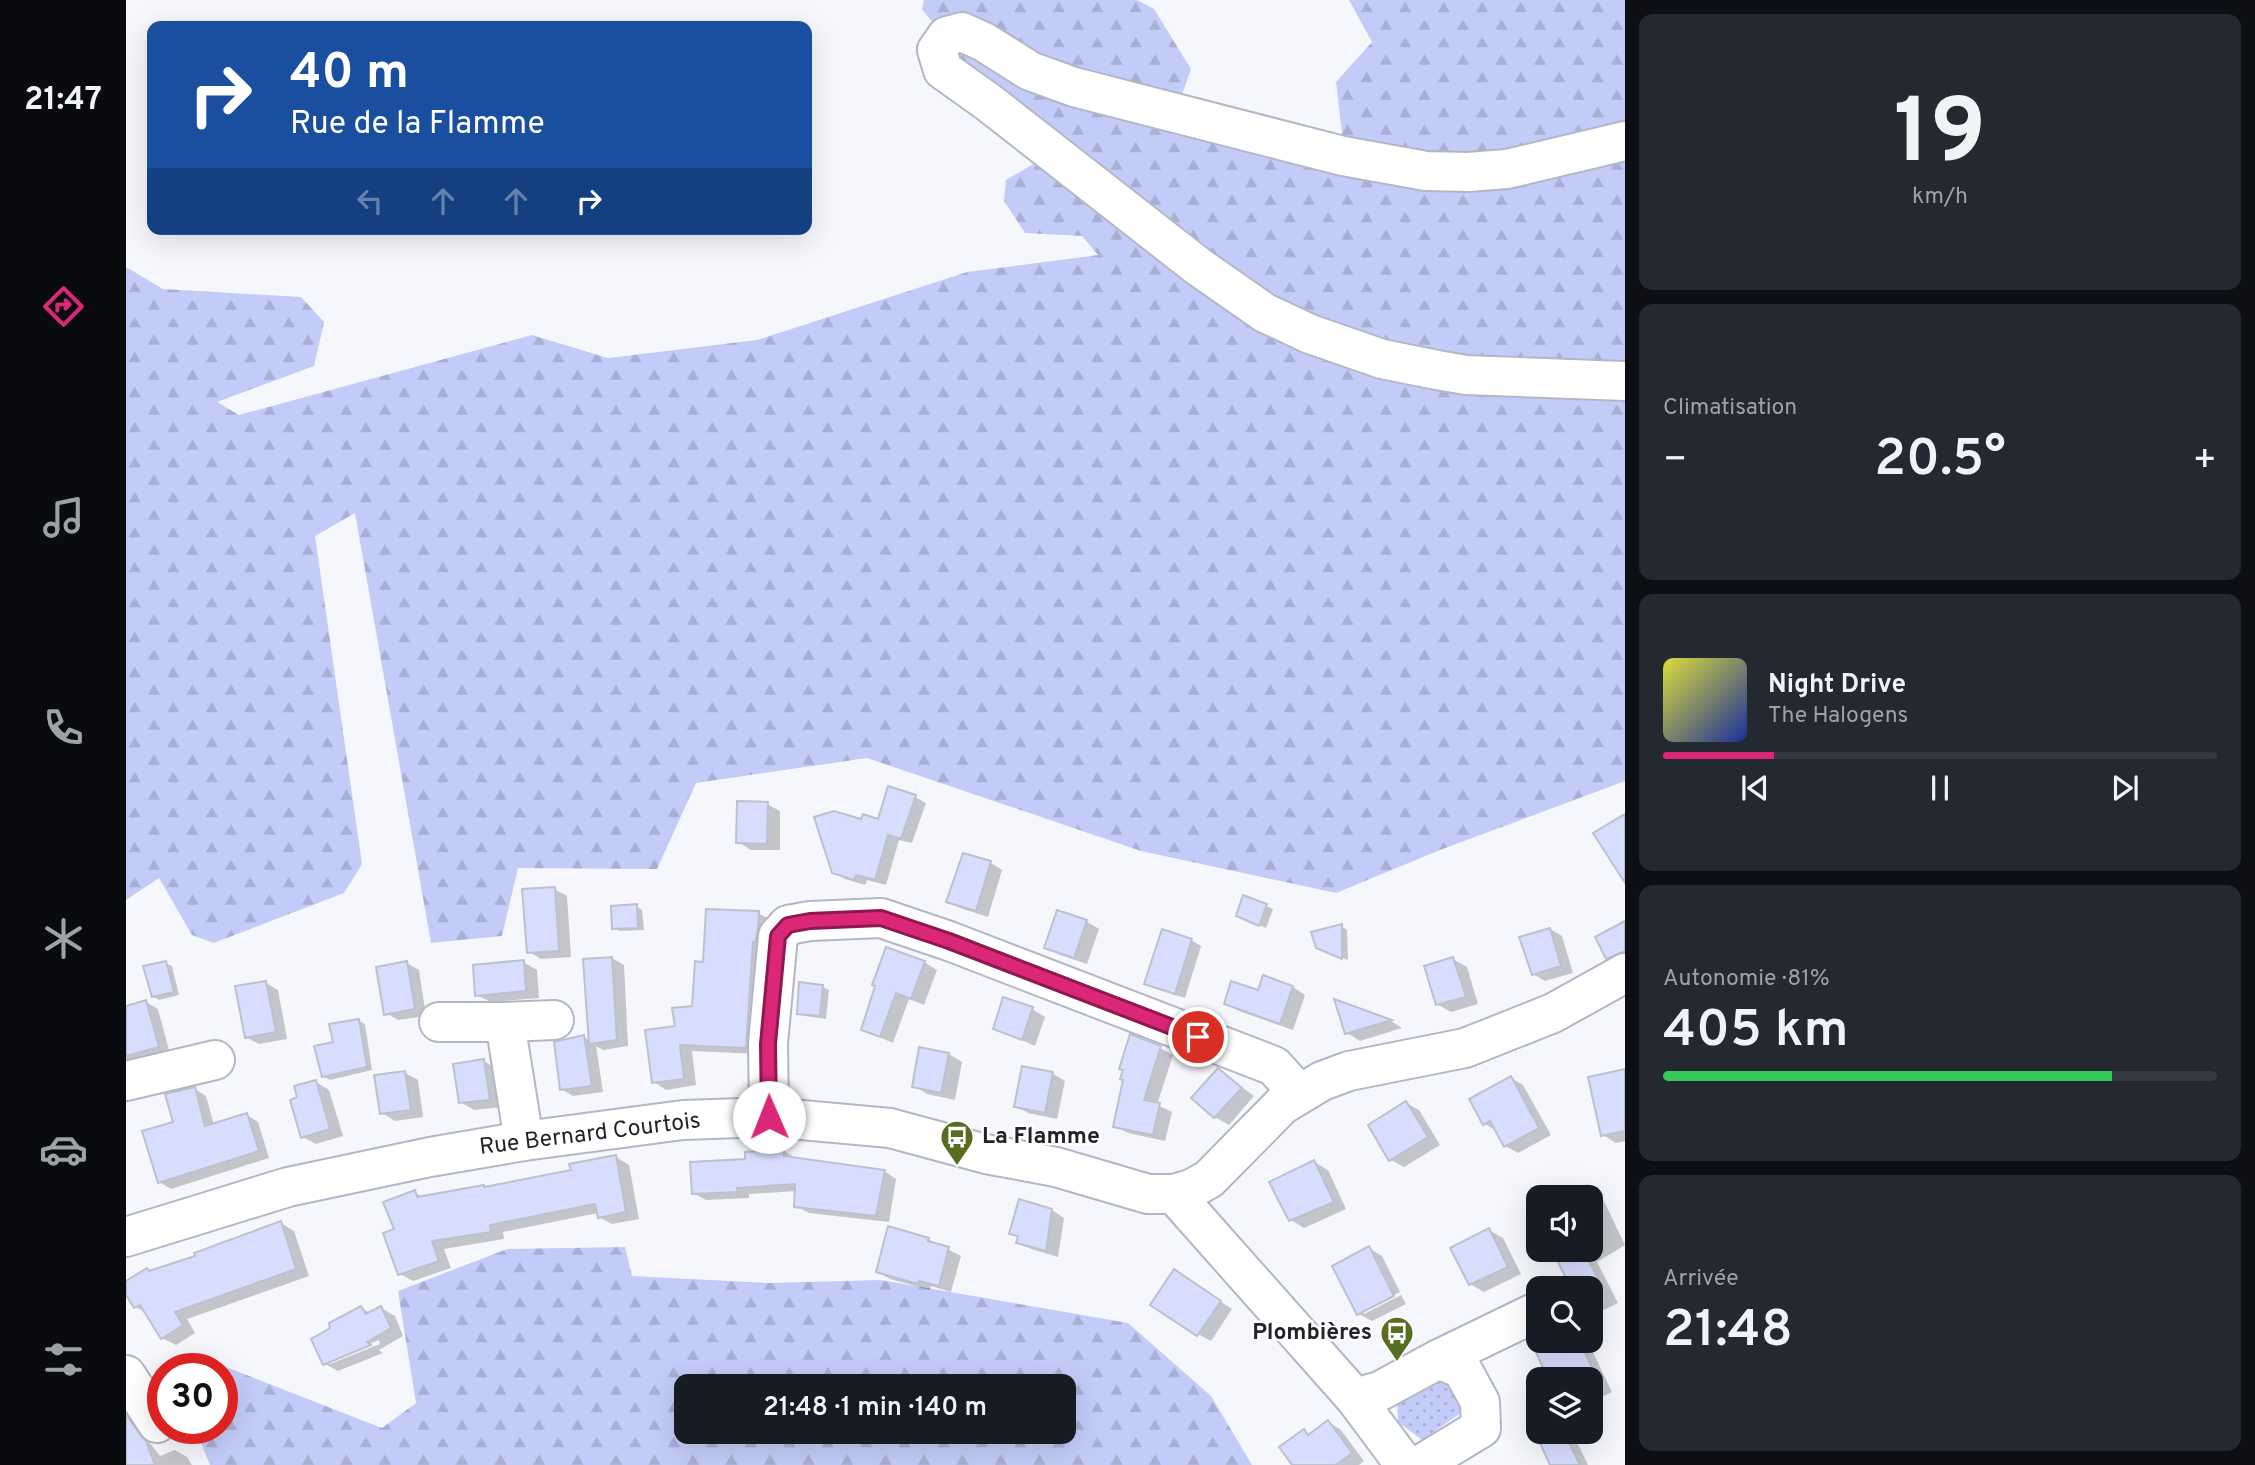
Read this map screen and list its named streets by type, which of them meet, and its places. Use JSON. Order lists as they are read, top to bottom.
{
  "streets": {
    "street": ["Rue Bernard Courtois"]
  },
  "places": {
    "bus stop": ["La Flamme", "Plombières"]
  },
  "page": {
    "tabs": "21:47",
    "tile": [
      ["19", "km/h"],
      "Climatisation",
      ["Autonomie · 81%", "405 km"],
      ["Arrivée", "21:48"]
    ],
    "turn": ["40 m", "Rue de la Flamme"],
    "heat": ["−", "20.5°", "+"],
    "song": ["Night Drive", "The Halogens"],
    "limit": "30",
    "trip": "21:48 · 1 min · 140 m"
  }
}
